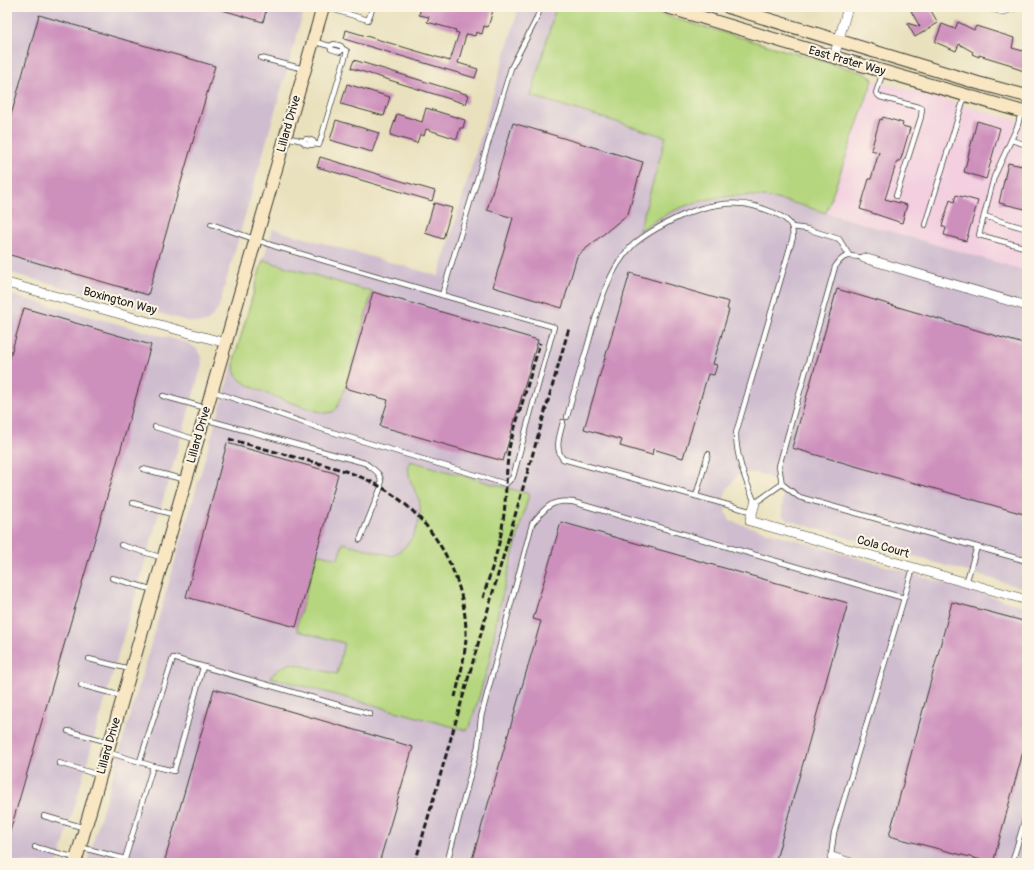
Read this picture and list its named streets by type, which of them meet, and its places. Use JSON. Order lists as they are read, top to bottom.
{
  "streets": {
    "street": [
      "East Prater Way",
      "Lillard Drive",
      "Boxington Way",
      "Cola Court"
    ]
  },
  "crossings": [
    ["Lillard Drive", "Boxington Way"]
  ]
}
